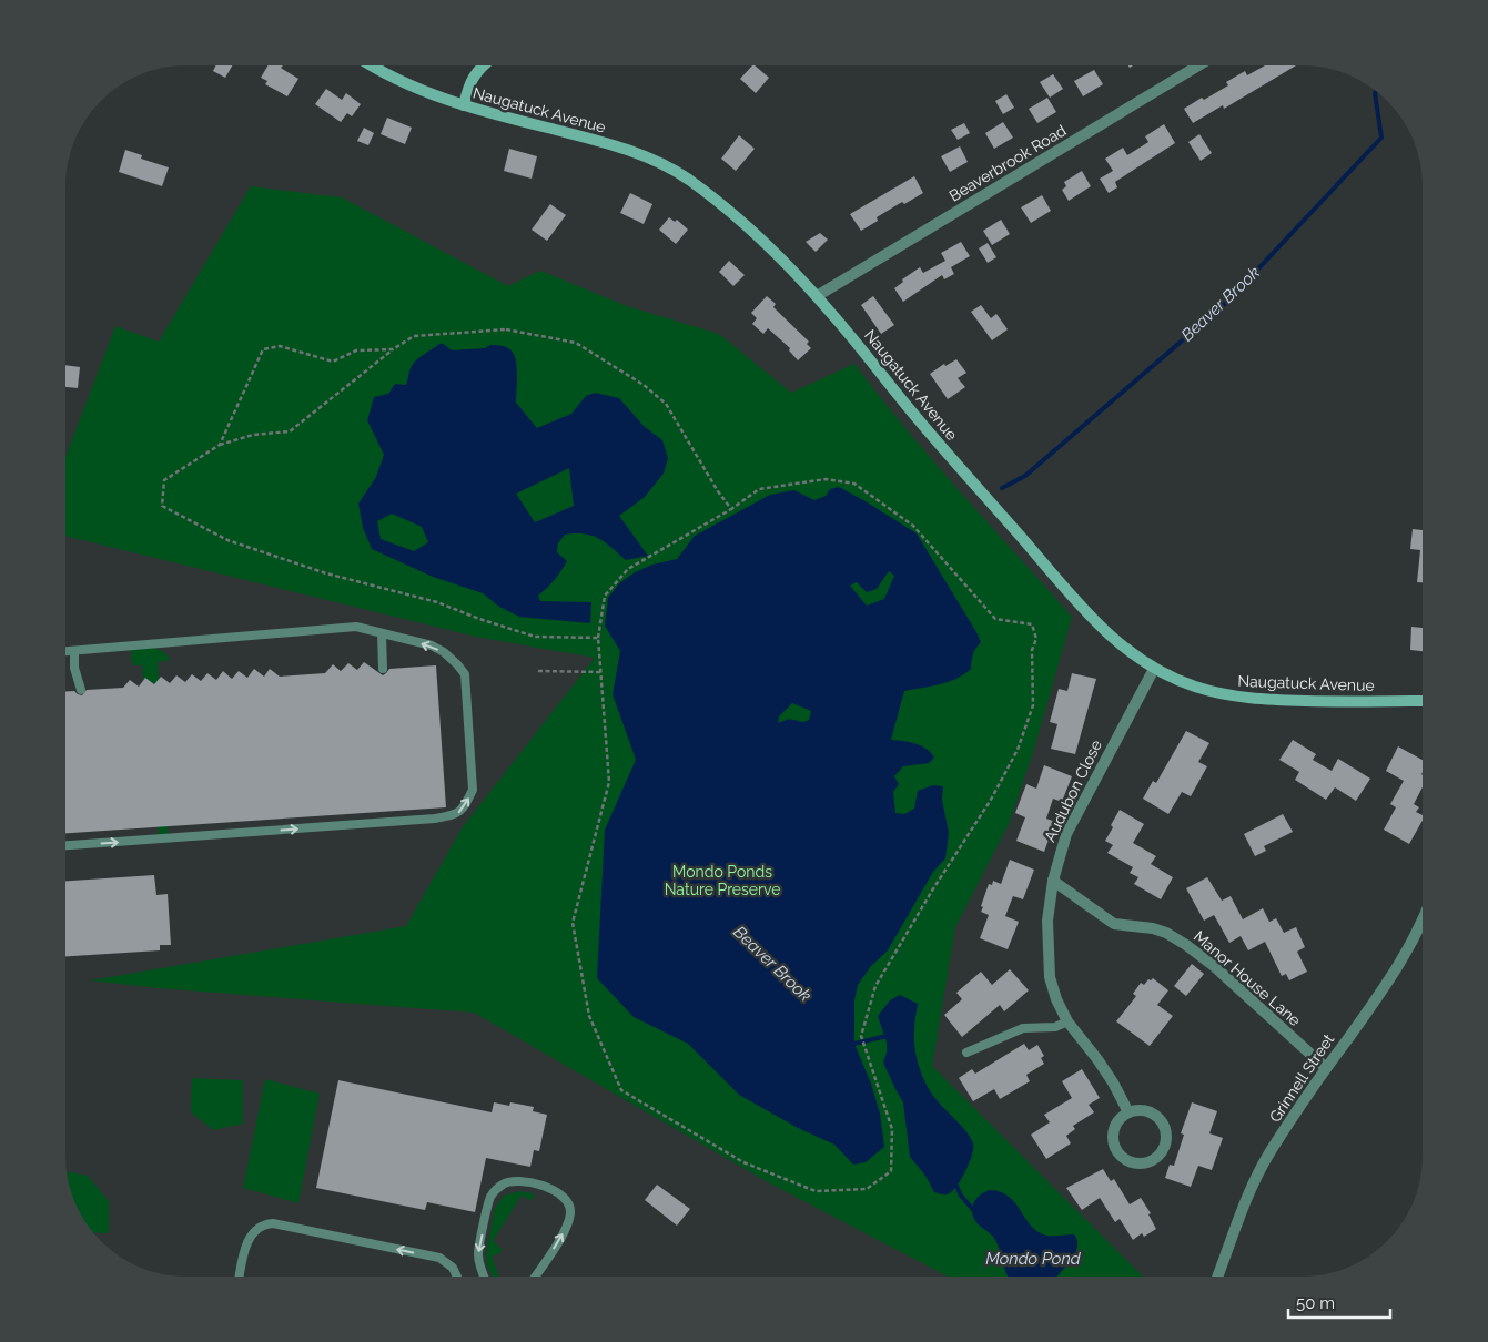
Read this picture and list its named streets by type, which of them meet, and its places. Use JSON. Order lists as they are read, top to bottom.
{
  "streets": {
    "main road": ["Naugatuck Avenue"],
    "street": [
      "Beaverbrook Road",
      "Audubon Close",
      "Manor House Lane",
      "Grinnell Street"
    ]
  },
  "crossings": [
    ["Naugatuck Avenue", "Beaverbrook Road"],
    ["Naugatuck Avenue", "Audubon Close"],
    ["Audubon Close", "Manor House Lane"],
    ["Manor House Lane", "Grinnell Street"]
  ],
  "water": ["Beaver Brook", "Mondo Pond"],
  "parks": ["Mondo Ponds Nature Preserve"],
  "scale_bar": "50 m"
}
